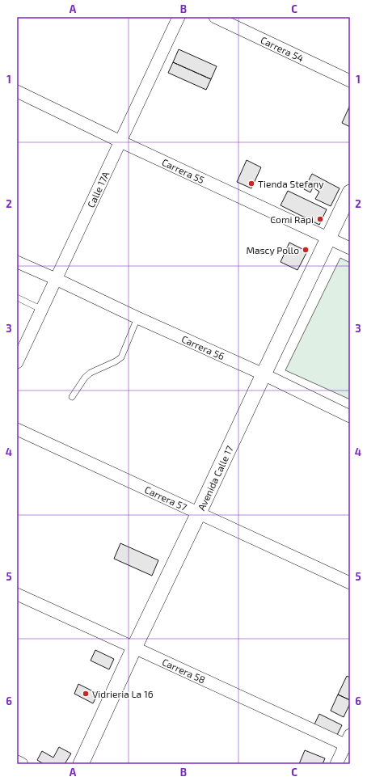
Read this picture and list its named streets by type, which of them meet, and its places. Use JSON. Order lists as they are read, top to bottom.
{
  "streets": {
    "street": [
      "Carrera 54",
      "Carrera 55",
      "Calle 17A",
      "Carrera 56",
      "Avenida Calle 17",
      "Carrera 57",
      "Carrera 58"
    ]
  },
  "crossings": [
    ["Carrera 55", "Calle 17A"],
    ["Carrera 55", "Avenida Calle 17"],
    ["Calle 17A", "Carrera 56"],
    ["Carrera 56", "Avenida Calle 17"],
    ["Avenida Calle 17", "Carrera 57"],
    ["Avenida Calle 17", "Carrera 58"]
  ],
  "places": [
    "Tienda Stefany",
    "Comi Rapi",
    "Mascy Pollo",
    "Vidrieria La 16"
  ],
  "grid": {
    "columns": ["A", "B", "C"],
    "rows": [
      "1",
      "2",
      "3",
      "4",
      "5",
      "6"
    ]
  }
}
